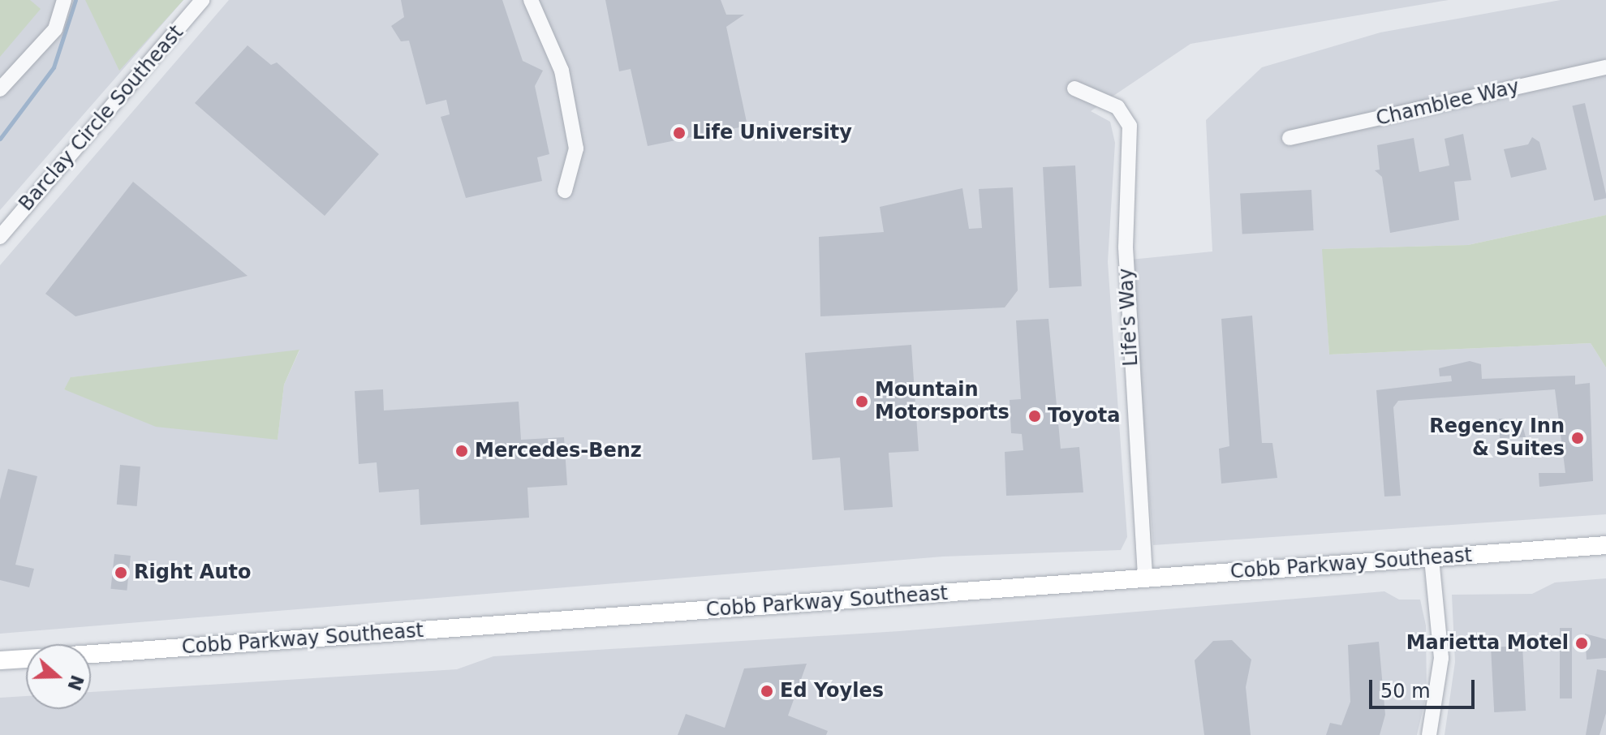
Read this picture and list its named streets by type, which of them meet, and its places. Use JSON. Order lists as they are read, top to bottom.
{
  "streets": {
    "main road": ["Cobb Parkway Southeast"],
    "street": ["Chamblee Way", "Barclay Circle Southeast", "Life's Way"]
  },
  "crossings": [
    ["Life's Way", "Cobb Parkway Southeast"]
  ],
  "places": [
    "Life University",
    "Mountain Motorsports",
    "Toyota",
    "Regency Inn & Suites",
    "Mercedes-Benz",
    "Right Auto",
    "Marietta Motel",
    "Ed Yoyles"
  ],
  "scale_bar": "50 m",
  "north": "right"
}
